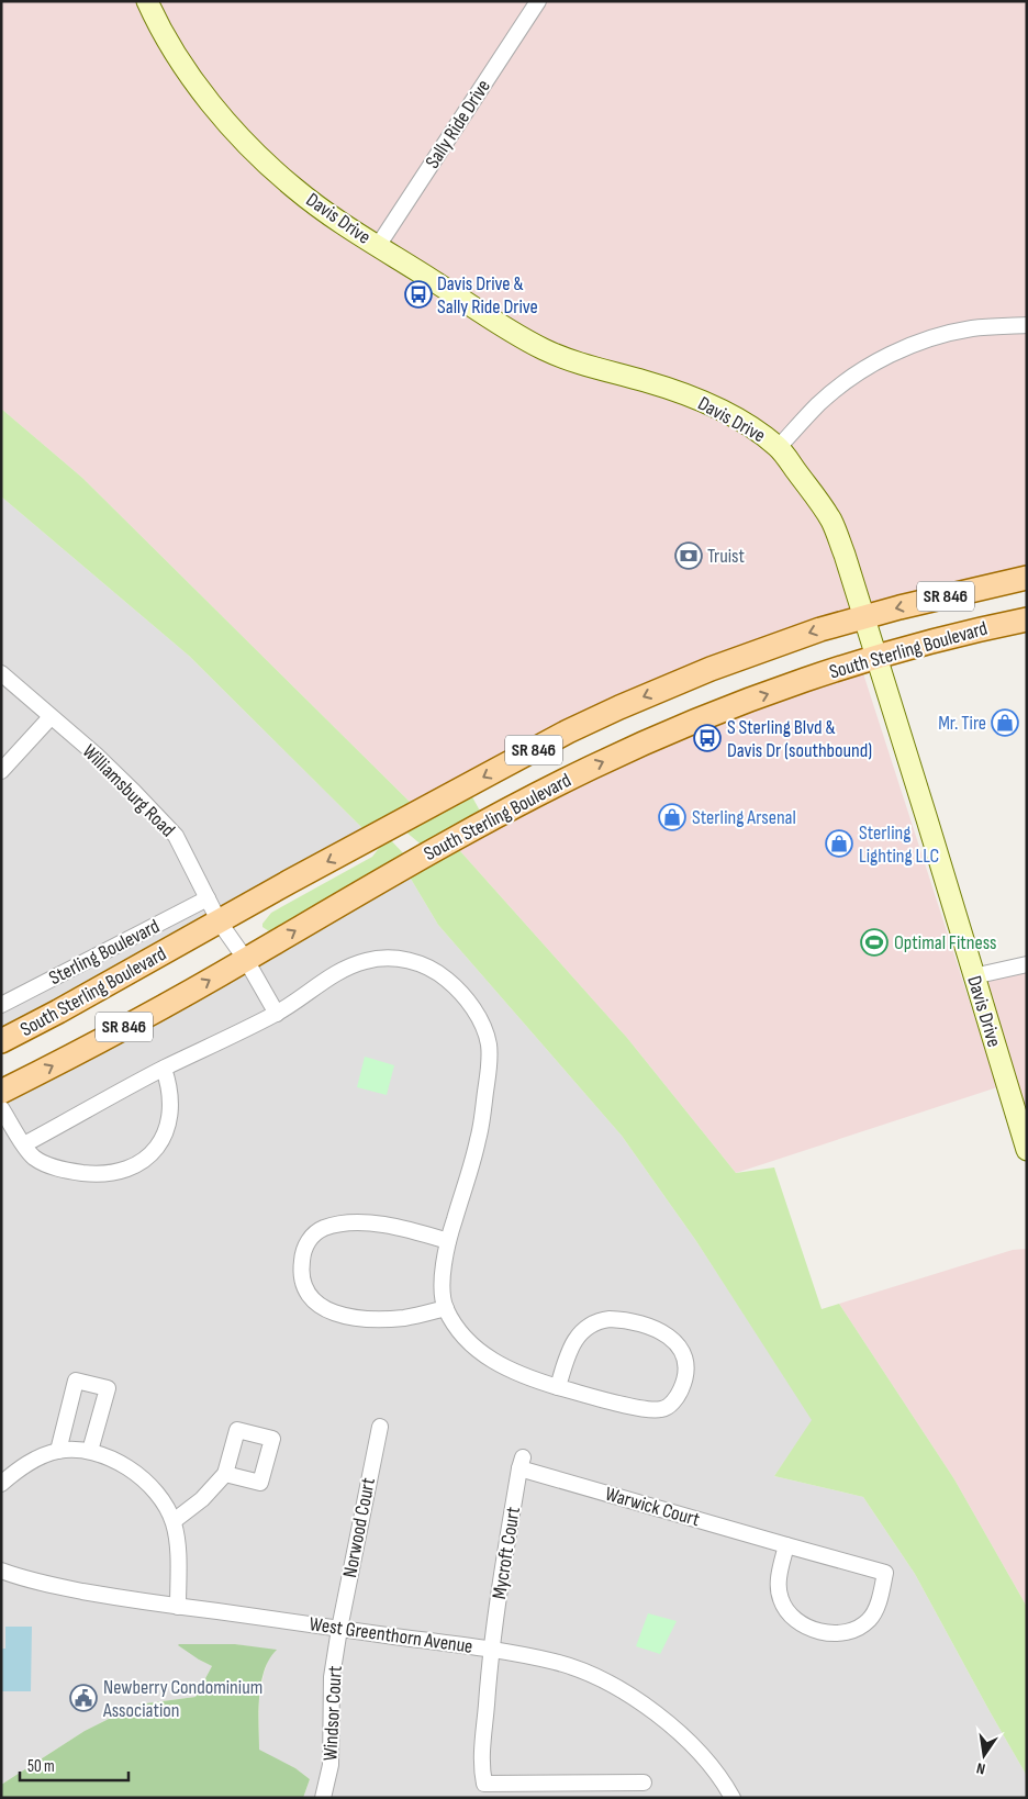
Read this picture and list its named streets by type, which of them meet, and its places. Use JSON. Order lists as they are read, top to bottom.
{
  "streets": {
    "main road": ["SR 846", "South Sterling Boulevard"],
    "street": [
      "Sally Ride Drive",
      "Davis Drive",
      "Williamsburg Road",
      "Sterling Boulevard",
      "Warwick Court",
      "Norwood Court",
      "Mycroft Court",
      "West Greenthorn Avenue",
      "Windsor Court"
    ]
  },
  "crossings": [
    ["Sally Ride Drive", "Davis Drive"],
    ["Davis Drive", "South Sterling Boulevard"],
    ["South Sterling Boulevard", "Williamsburg Road"],
    ["Williamsburg Road", "Sterling Boulevard"],
    ["Warwick Court", "Mycroft Court"],
    ["Norwood Court", "West Greenthorn Avenue"],
    ["Norwood Court", "Windsor Court"],
    ["Mycroft Court", "West Greenthorn Avenue"],
    ["West Greenthorn Avenue", "Windsor Court"]
  ],
  "places": {
    "bus stop": ["Davis Drive & Sally Ride Drive", "S Sterling Blvd & Davis Dr (southbound)"],
    "bank": ["Truist"],
    "shop": ["Mr. Tire", "Sterling Arsenal", "Sterling Lighting LLC"],
    "sports": ["Optimal Fitness"],
    "public building": ["Newberry Condominium Association"]
  },
  "scale_bar": "50 m",
  "north": "bottom"
}
